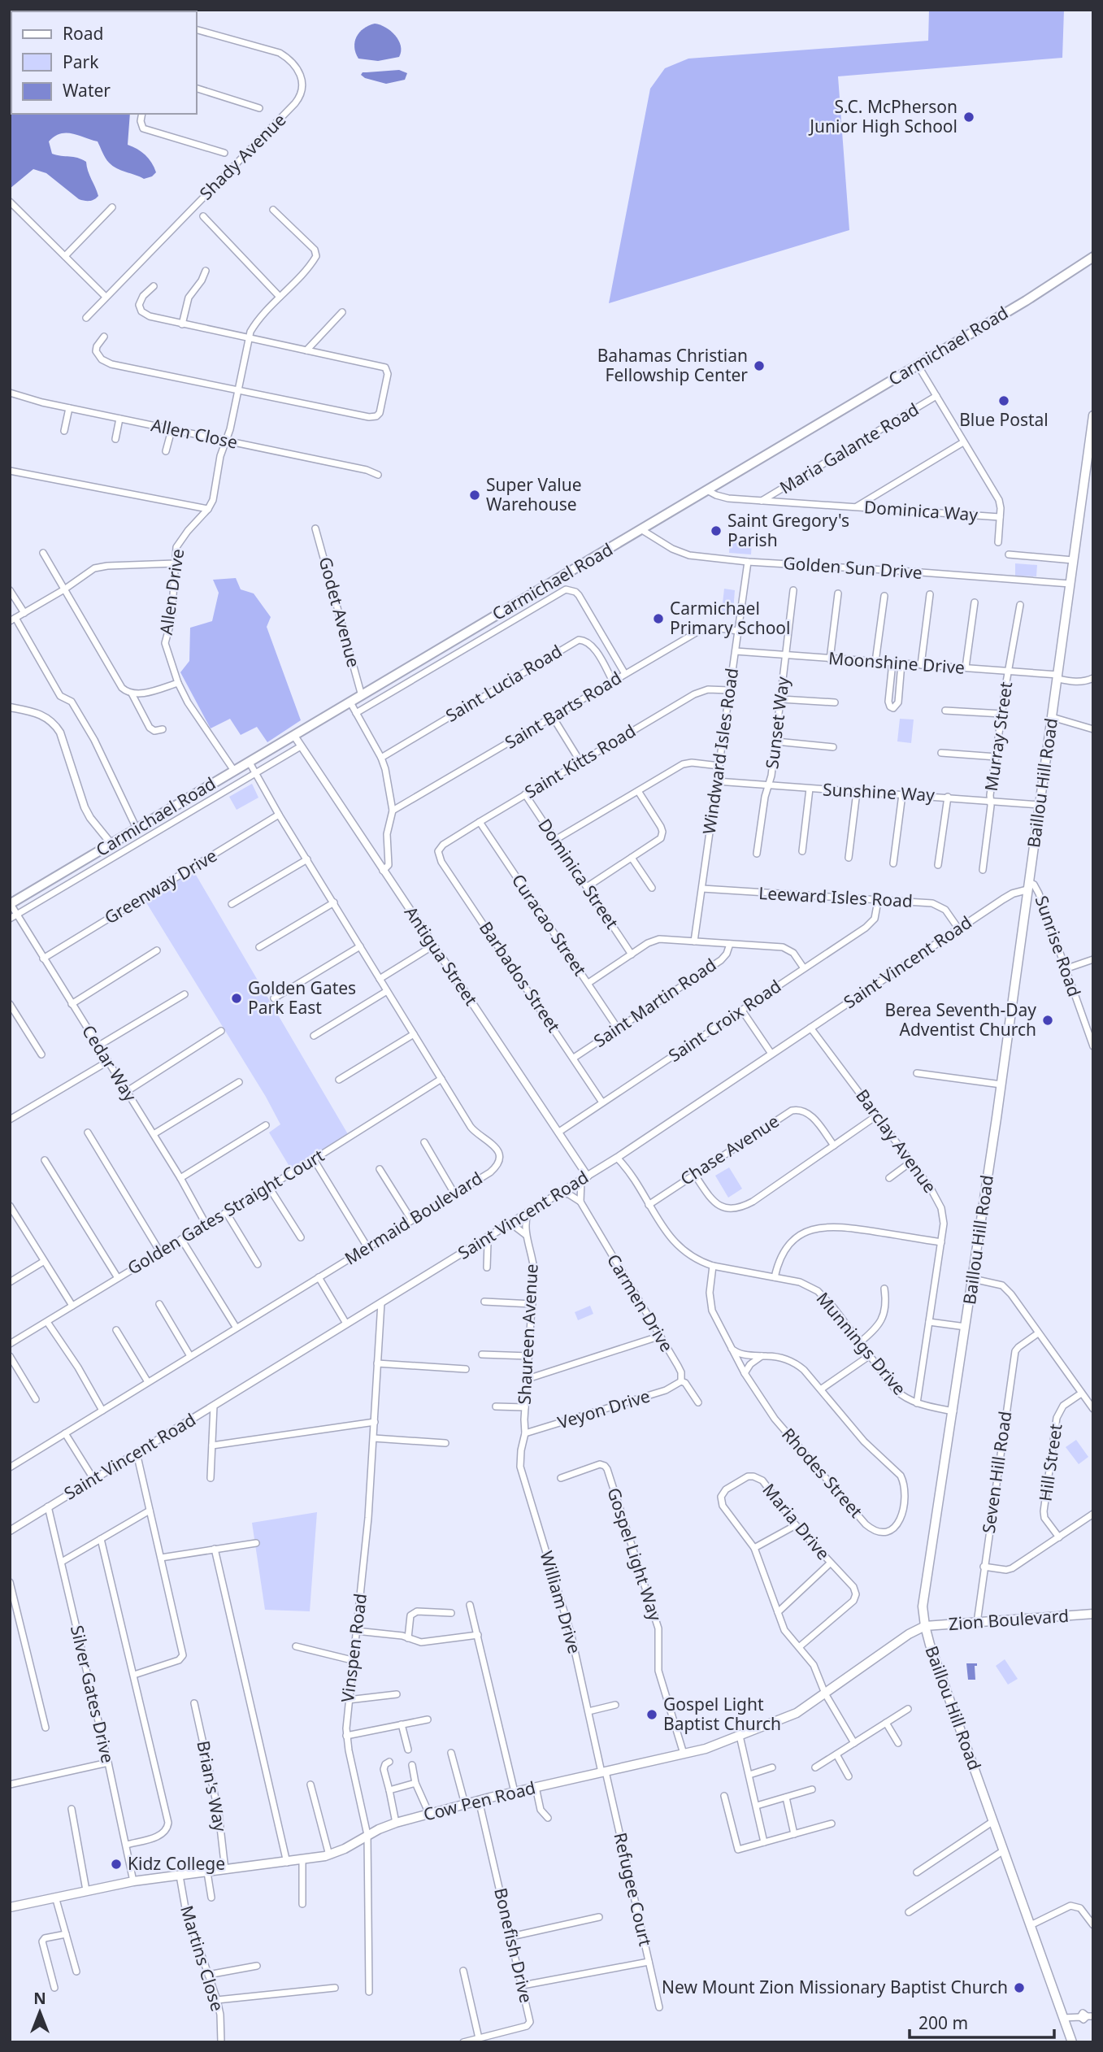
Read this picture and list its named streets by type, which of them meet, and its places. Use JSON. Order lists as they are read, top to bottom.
{
  "streets": {
    "main road": [
      "Carmichael Road",
      "Baillou Hill Road",
      "Zion Boulevard",
      "Cow Pen Road"
    ],
    "street": [
      "Shady Avenue",
      "Allen Close",
      "Maria Galante Road",
      "Dominica Way",
      "Golden Sun Drive",
      "Allen Drive",
      "Godet Avenue",
      "Moonshine Drive",
      "Saint Lucia Road",
      "Saint Barts Road",
      "Sunset Way",
      "Murray Street",
      "Windward Isles Road",
      "Saint Kitts Road",
      "Sunshine Way",
      "Dominica Street",
      "Greenway Drive",
      "Leeward Isles Road",
      "Curacao Street",
      "Sunrise Road",
      "Antigua Street",
      "Saint Vincent Road",
      "Barbados Street",
      "Saint Martin Road",
      "Saint Croix Road",
      "Cedar Way",
      "Barclay Avenue",
      "Chase Avenue",
      "Golden Gates Straight Court",
      "Mermaid Boulevard",
      "Carmen Drive",
      "Shaureen Avenue",
      "Munnings Drive",
      "Veyon Drive",
      "Hill Street",
      "Seven Hill Road",
      "Rhodes Street",
      "Maria Drive",
      "Gospel Light Way",
      "William Drive",
      "Vinspen Road",
      "Silver Gates Drive",
      "Brian's Way",
      "Refugee Court",
      "Bonefish Drive",
      "Martins Close"
    ]
  },
  "crossings": [
    ["Carmichael Road", "Dominica Way"],
    ["Carmichael Road", "Golden Sun Drive"],
    ["Carmichael Road", "Allen Drive"],
    ["Carmichael Road", "Godet Avenue"],
    ["Carmichael Road", "Antigua Street"],
    ["Carmichael Road", "Cedar Way"],
    ["Carmichael Road", "Mermaid Boulevard"],
    ["Allen Close", "Allen Drive"],
    ["Maria Galante Road", "Dominica Way"],
    ["Golden Sun Drive", "Windward Isles Road"],
    ["Golden Sun Drive", "Baillou Hill Road"],
    ["Moonshine Drive", "Sunset Way"],
    ["Moonshine Drive", "Murray Street"],
    ["Moonshine Drive", "Windward Isles Road"],
    ["Moonshine Drive", "Baillou Hill Road"],
    ["Saint Lucia Road", "Saint Barts Road"],
    ["Saint Barts Road", "Windward Isles Road"],
    ["Sunset Way", "Sunshine Way"],
    ["Murray Street", "Sunshine Way"],
    ["Windward Isles Road", "Saint Kitts Road"],
    ["Windward Isles Road", "Sunshine Way"],
    ["Windward Isles Road", "Leeward Isles Road"],
    ["Saint Kitts Road", "Dominica Street"],
    ["Saint Kitts Road", "Curacao Street"],
    ["Saint Kitts Road", "Barbados Street"],
    ["Baillou Hill Road", "Sunshine Way"],
    ["Baillou Hill Road", "Sunrise Road"],
    ["Baillou Hill Road", "Saint Vincent Road"],
    ["Baillou Hill Road", "Munnings Drive"],
    ["Baillou Hill Road", "Zion Boulevard"],
    ["Baillou Hill Road", "Cow Pen Road"],
    ["Greenway Drive", "Cedar Way"],
    ["Greenway Drive", "Mermaid Boulevard"],
    ["Leeward Isles Road", "Saint Vincent Road"],
    ["Leeward Isles Road", "Saint Croix Road"],
    ["Curacao Street", "Saint Martin Road"],
    ["Sunrise Road", "Saint Vincent Road"],
    ["Antigua Street", "Saint Vincent Road"],
    ["Antigua Street", "Saint Croix Road"],
    ["Saint Vincent Road", "Barclay Avenue"],
    ["Saint Vincent Road", "Shaureen Avenue"],
    ["Saint Vincent Road", "Munnings Drive"],
    ["Saint Vincent Road", "Vinspen Road"],
    ["Saint Vincent Road", "Silver Gates Drive"],
    ["Barbados Street", "Saint Martin Road"],
    ["Barbados Street", "Saint Croix Road"],
    ["Cedar Way", "Golden Gates Straight Court"],
    ["Barclay Avenue", "Munnings Drive"],
    ["Chase Avenue", "Munnings Drive"],
    ["Golden Gates Straight Court", "Mermaid Boulevard"],
    ["Carmen Drive", "Veyon Drive"],
    ["Shaureen Avenue", "Veyon Drive"],
    ["Shaureen Avenue", "William Drive"],
    ["Munnings Drive", "Rhodes Street"],
    ["Veyon Drive", "William Drive"],
    ["Seven Hill Road", "Zion Boulevard"],
    ["Maria Drive", "Cow Pen Road"],
    ["Gospel Light Way", "Cow Pen Road"],
    ["William Drive", "Cow Pen Road"],
    ["William Drive", "Refugee Court"],
    ["Zion Boulevard", "Cow Pen Road"],
    ["Vinspen Road", "Cow Pen Road"],
    ["Silver Gates Drive", "Cow Pen Road"],
    ["Brian's Way", "Cow Pen Road"],
    ["Cow Pen Road", "Refugee Court"],
    ["Cow Pen Road", "Bonefish Drive"],
    ["Cow Pen Road", "Martins Close"]
  ],
  "places": [
    "S.C. McPherson Junior High School",
    "Bahamas Christian Fellowship Center",
    "Blue Postal",
    "Super Value Warehouse",
    "Saint Gregory's Parish",
    "Carmichael Primary School",
    "Golden Gates Park East",
    "Berea Seventh-Day Adventist Church",
    "Gospel Light Baptist Church",
    "Kidz College",
    "New Mount Zion Missionary Baptist Church"
  ],
  "legend": ["Road", "Park", "Water"],
  "scale_bar": "200 m",
  "north": "top"
}
